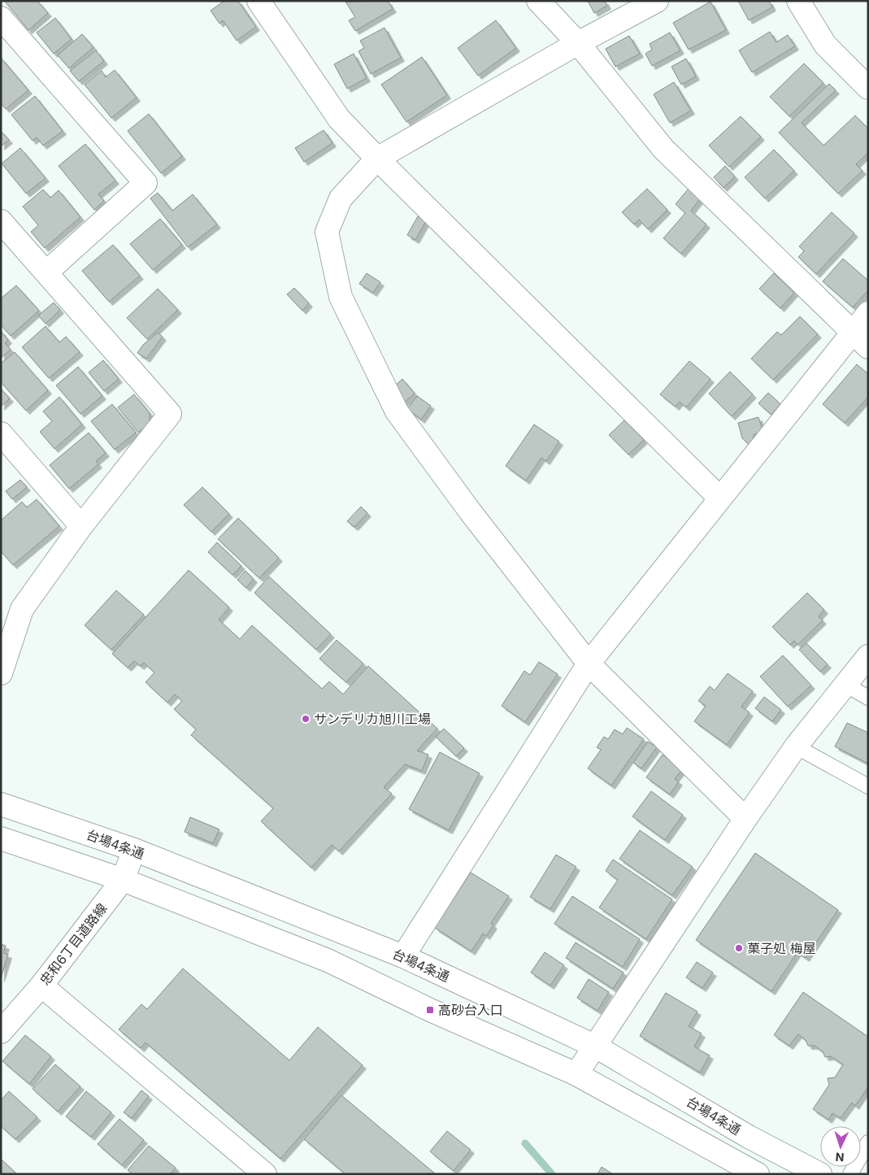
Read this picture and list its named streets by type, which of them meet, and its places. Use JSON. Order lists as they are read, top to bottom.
{
  "streets": {
    "main road": ["台場4条通", "忠和6丁目道路線"]
  },
  "crossings": [
    ["台場4条通", "忠和6丁目道路線"]
  ],
  "places": {
    "other": ["サンデリカ旭川工場", "菓子処 梅屋"],
    "transit": ["高砂台入口"]
  },
  "north": "bottom"
}
